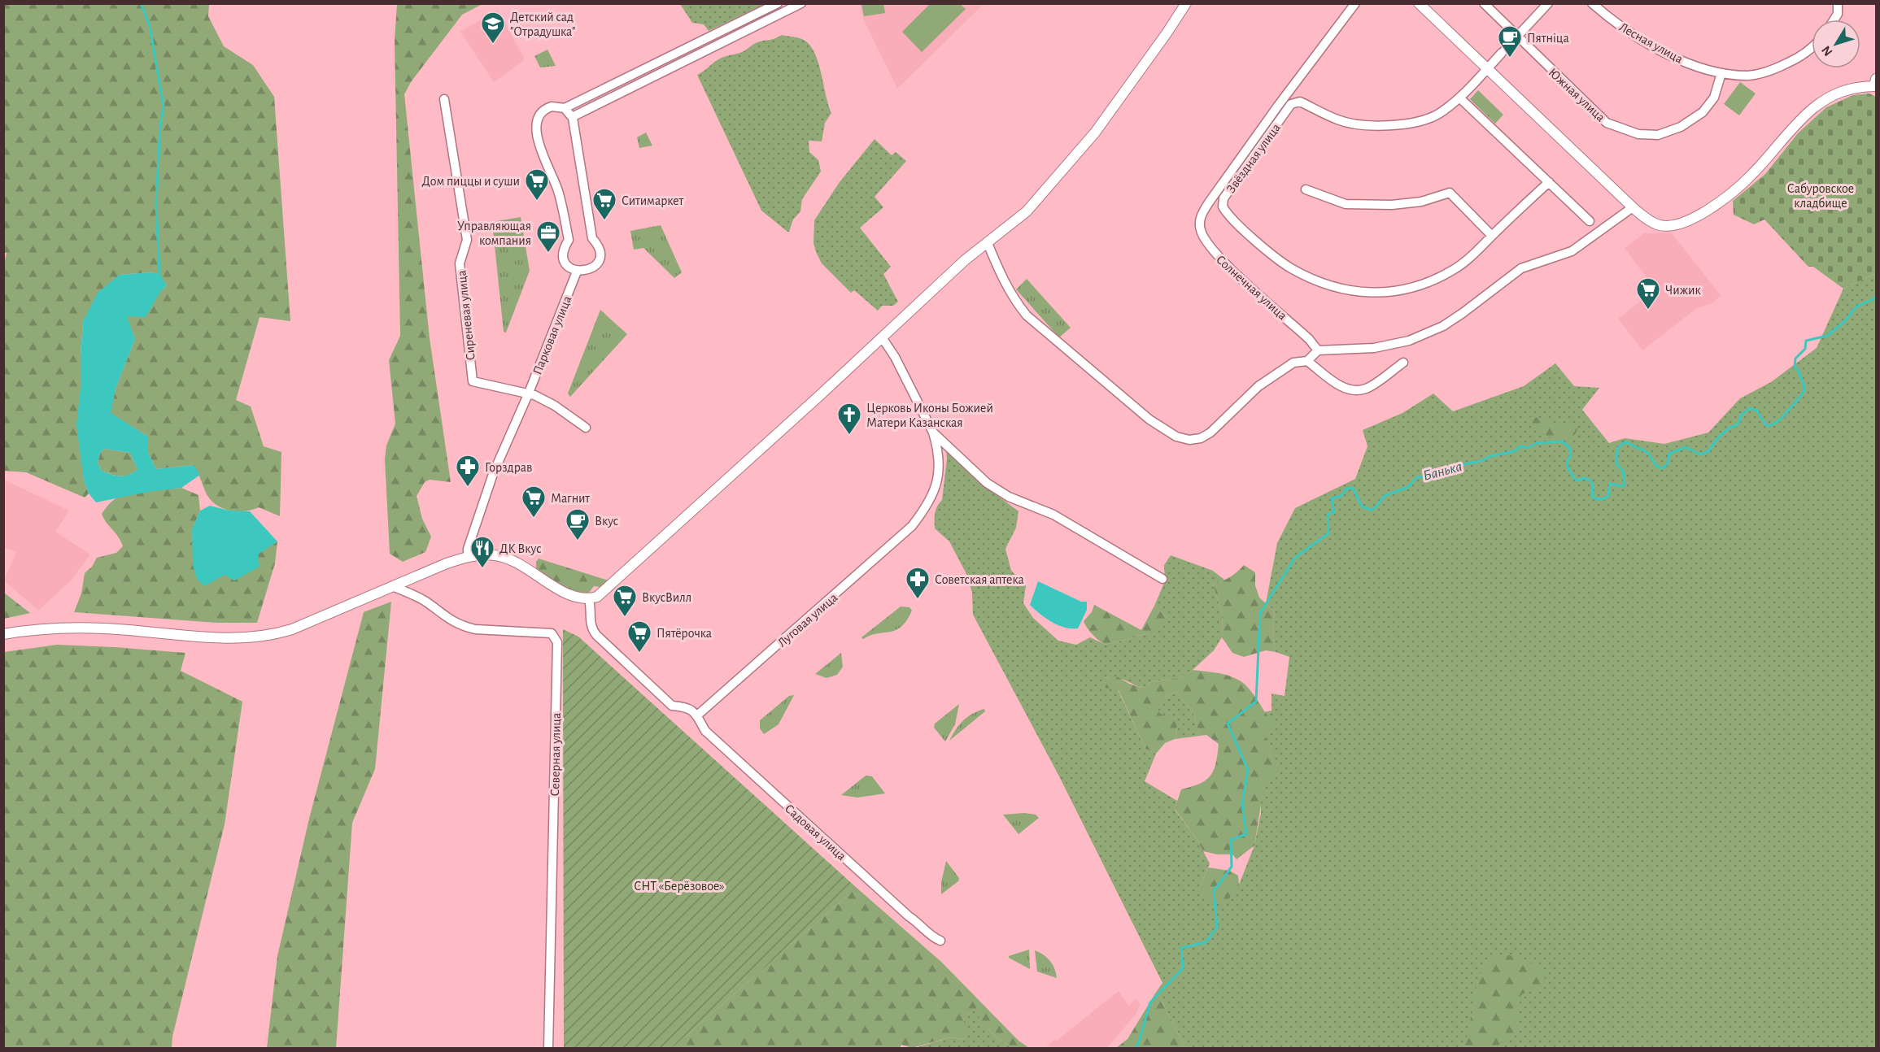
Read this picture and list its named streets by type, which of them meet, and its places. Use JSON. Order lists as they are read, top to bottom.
{
  "streets": {
    "street": [
      "Лесная улица",
      "Южная улица",
      "Звёздная улица",
      "Солнечная улица",
      "Сиреневая улица",
      "Парковая улица",
      "Луговая улица",
      "Северная улица",
      "Садовая улица"
    ]
  },
  "crossings": [
    ["Лесная улица", "Южная улица"],
    ["Сиреневая улица", "Парковая улица"],
    ["Луговая улица", "Садовая улица"]
  ],
  "water": ["Банька"],
  "parks": ["Сабуровское кладбище", "СНТ «Берёзовое»"],
  "places": {
    "school or university": ["Детский сад \"Отрадушка\""],
    "cafe": ["Пятнiца", "Вкус"],
    "supermarket": [
      "Дом пиццы и суши",
      "Ситимаркет",
      "Чижик",
      "Магнит",
      "ВкусВилл",
      "Пятёрочка"
    ],
    "office": ["Управляющая компания"],
    "church": ["Церковь Иконы Божией Матери Казанская"],
    "pharmacy": ["Горздрав", "Советская аптека"],
    "restaurant": ["ДК Вкус"]
  },
  "north": "bottom left"
}
